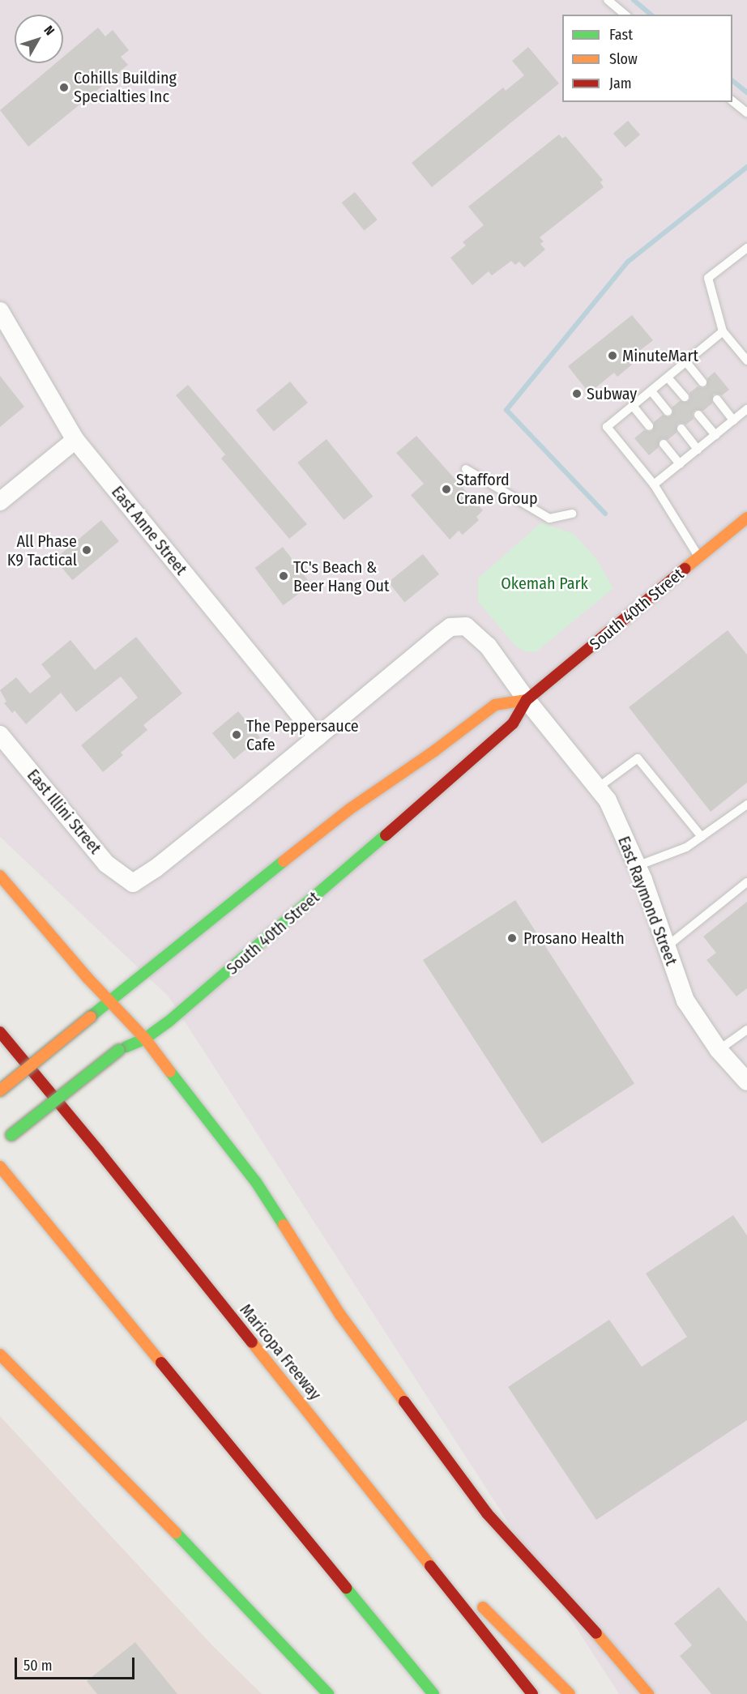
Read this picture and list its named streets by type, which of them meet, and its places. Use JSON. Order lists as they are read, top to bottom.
{
  "streets": {
    "main road": ["South 40th Street", "Maricopa Freeway"],
    "street": ["East Anne Street", "East Illini Street", "East Raymond Street"]
  },
  "crossings": [
    ["East Anne Street", "East Illini Street"],
    ["South 40th Street", "East Raymond Street"]
  ],
  "parks": ["Okemah Park"],
  "places": [
    "Cohills Building Specialties Inc",
    "MinuteMart",
    "Subway",
    "Stafford Crane Group",
    "All Phase K9 Tactical",
    "TC's Beach & Beer Hang Out",
    "The Peppersauce Cafe",
    "Prosano Health"
  ],
  "legend": ["Fast", "Slow", "Jam"],
  "scale_bar": "50 m",
  "north": "top right"
}
